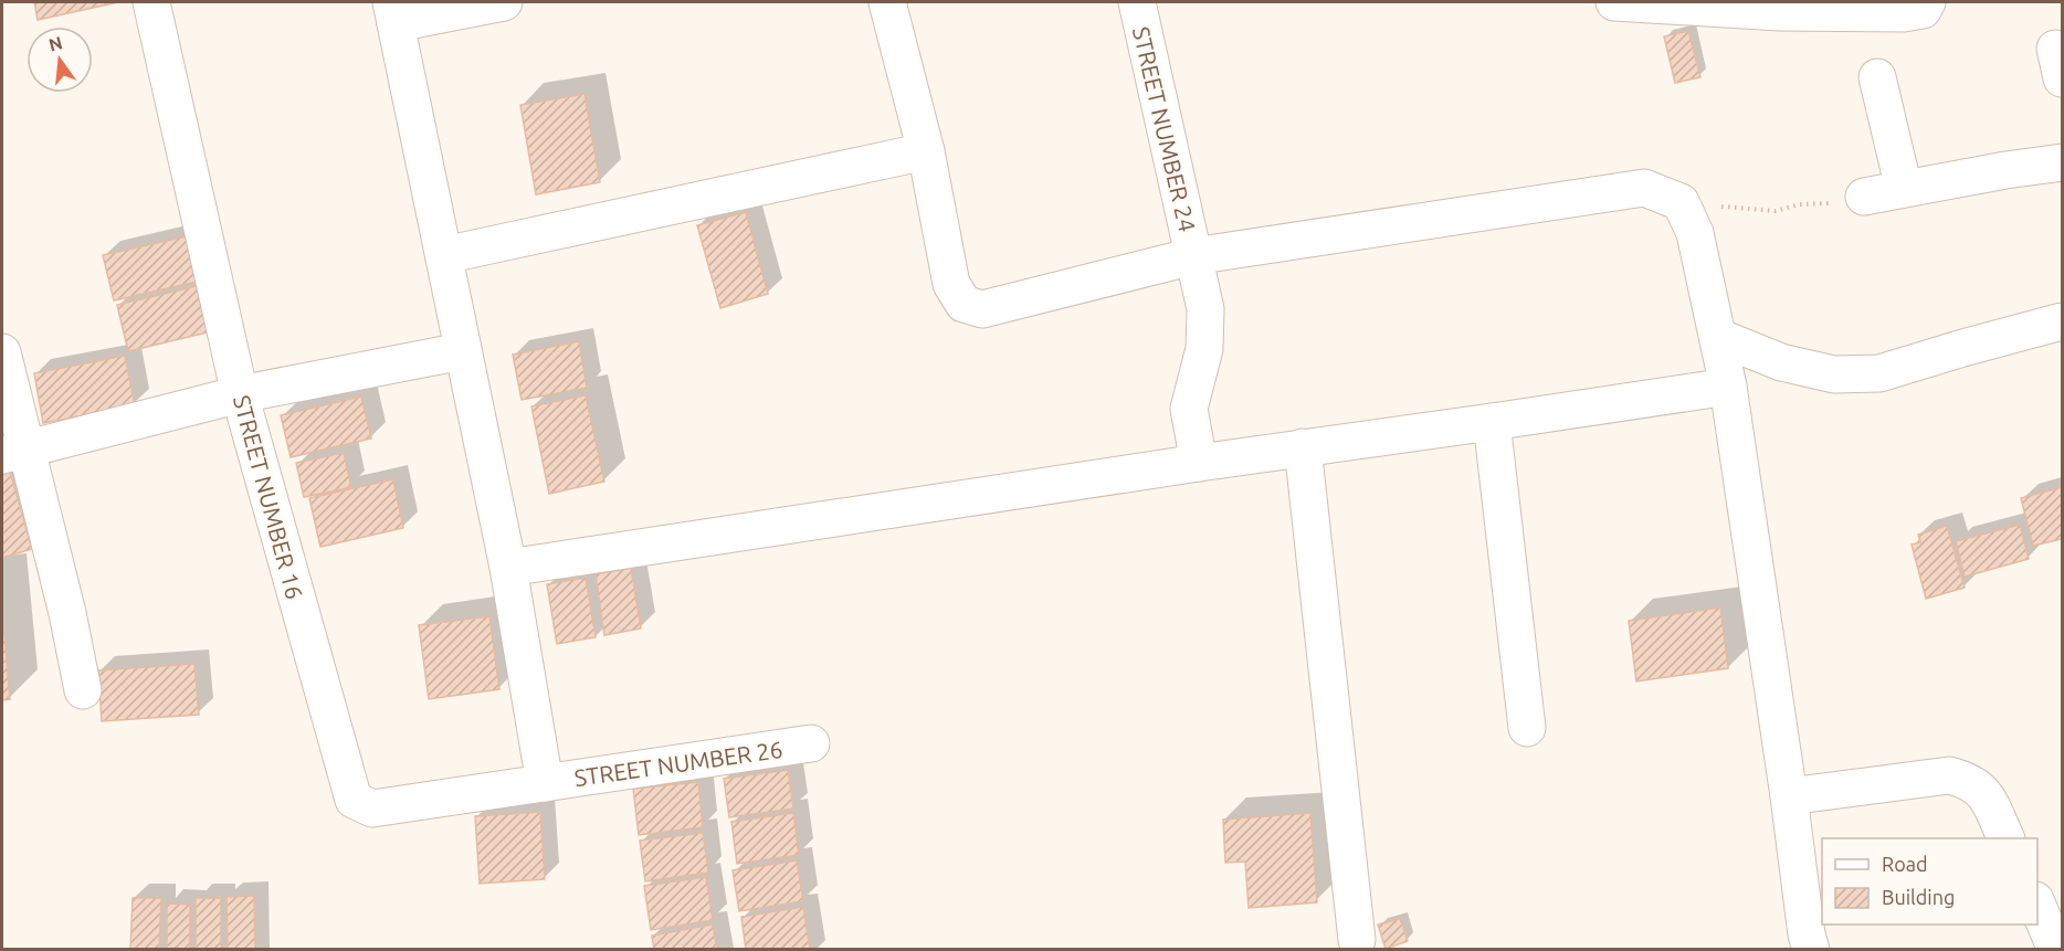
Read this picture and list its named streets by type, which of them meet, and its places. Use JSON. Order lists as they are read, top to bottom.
{
  "streets": {
    "street": ["STREET NUMBER 24", "STREET NUMBER 16", "STREET NUMBER 26"]
  },
  "crossings": [
    ["STREET NUMBER 16", "STREET NUMBER 26"]
  ],
  "legend": ["Road", "Building"],
  "north": "top"
}
